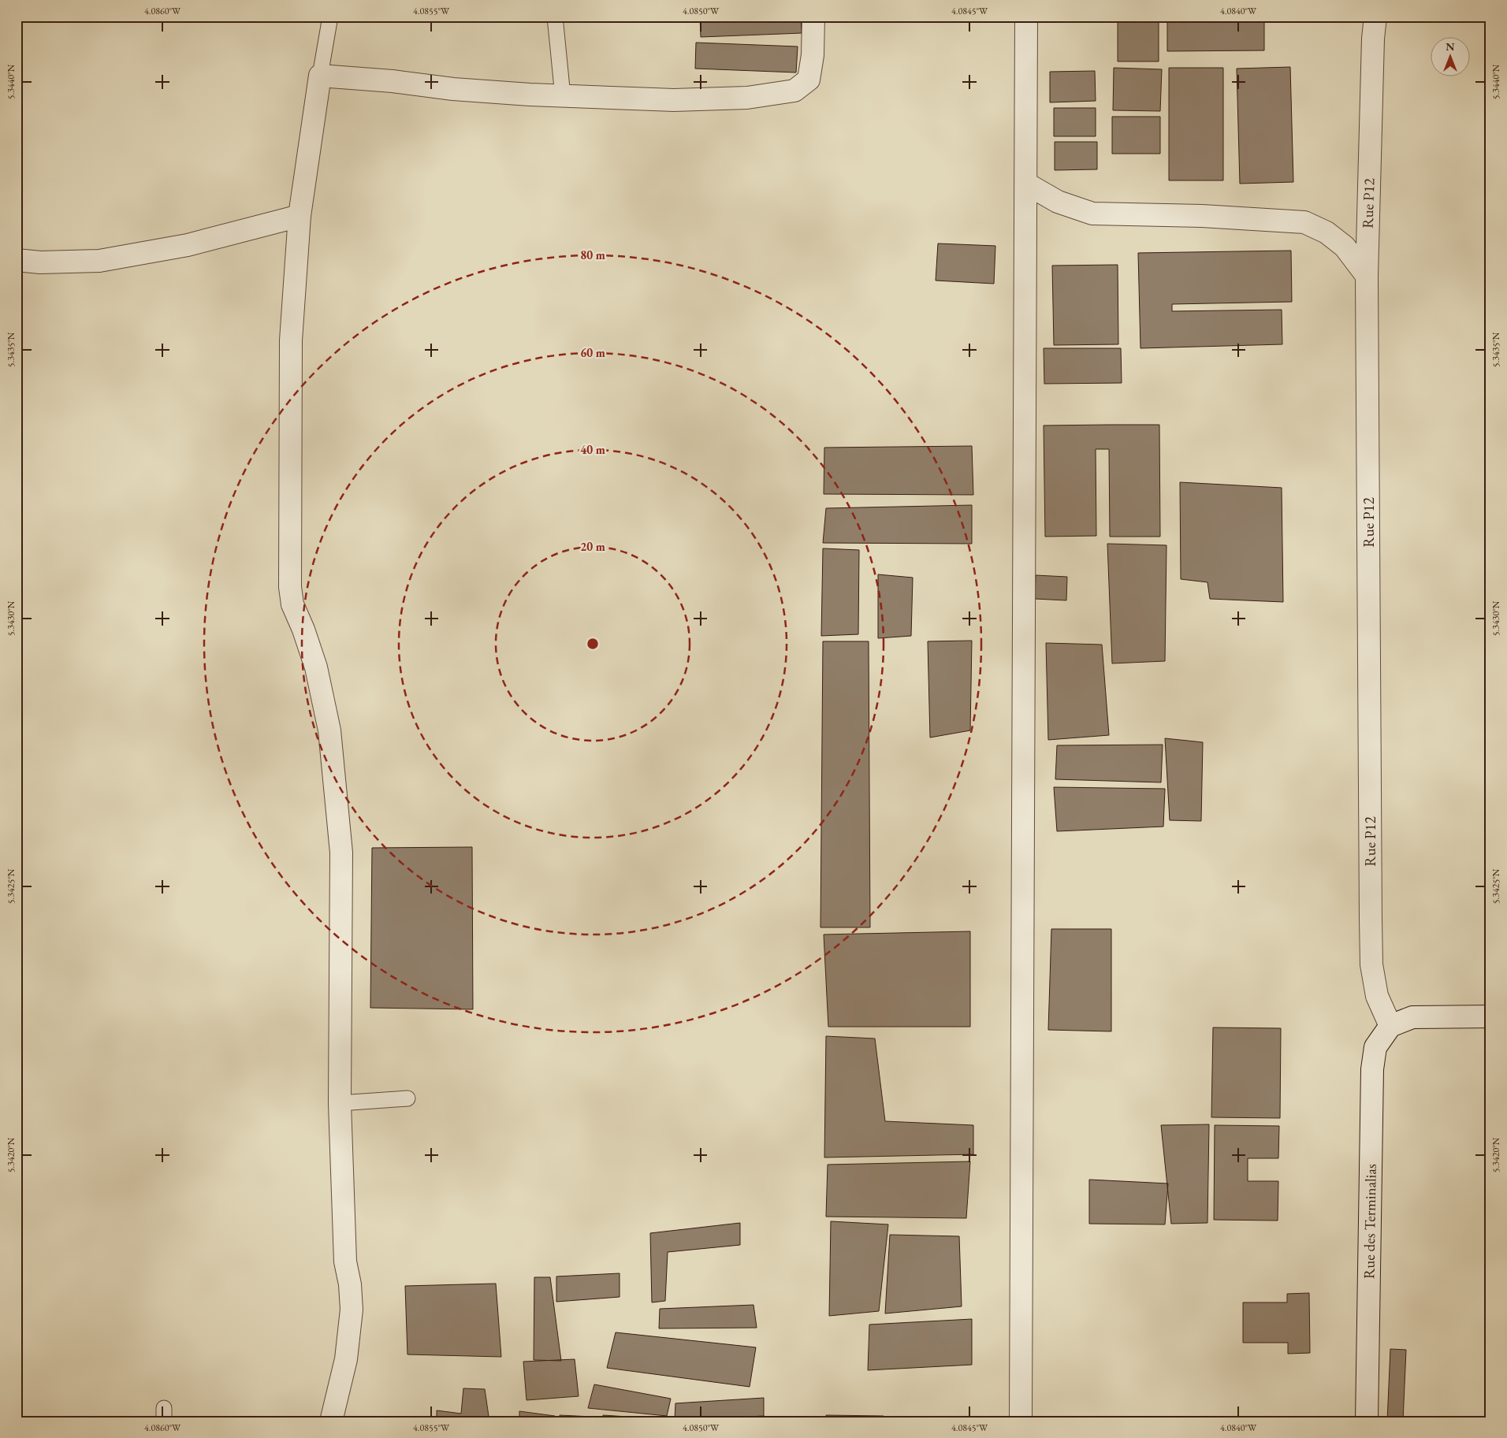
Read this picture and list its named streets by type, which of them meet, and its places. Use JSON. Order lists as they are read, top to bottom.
{
  "streets": {
    "street": ["Rue P12", "Rue des Terminalias"]
  },
  "crossings": [
    ["Rue P12", "Rue des Terminalias"]
  ],
  "north": "top",
  "coordinates": [
    "4.0860°W",
    "4.0855°W",
    "4.0850°W",
    "4.0845°W",
    "4.0840°W",
    "5.3440°N",
    "5.3435°N",
    "5.3430°N",
    "5.3425°N",
    "5.3420°N"
  ],
  "rings": [
    "80 m",
    "60 m",
    "40 m",
    "20 m"
  ]
}
